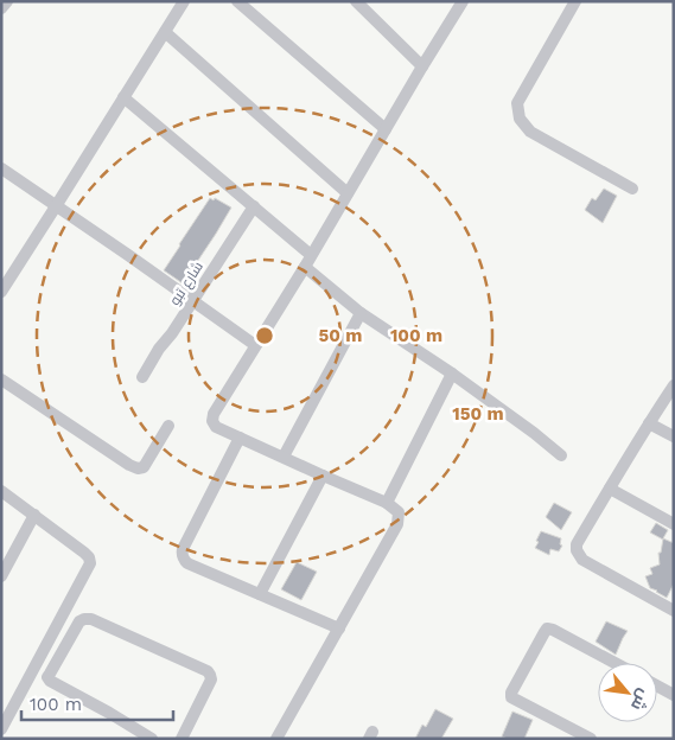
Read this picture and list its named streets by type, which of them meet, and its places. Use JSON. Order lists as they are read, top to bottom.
{
  "streets": {
    "street": ["شارع تبو"]
  },
  "scale_bar": "100 m",
  "north": "bottom right",
  "rings": ["50 m", "100 m", "150 m"]
}
